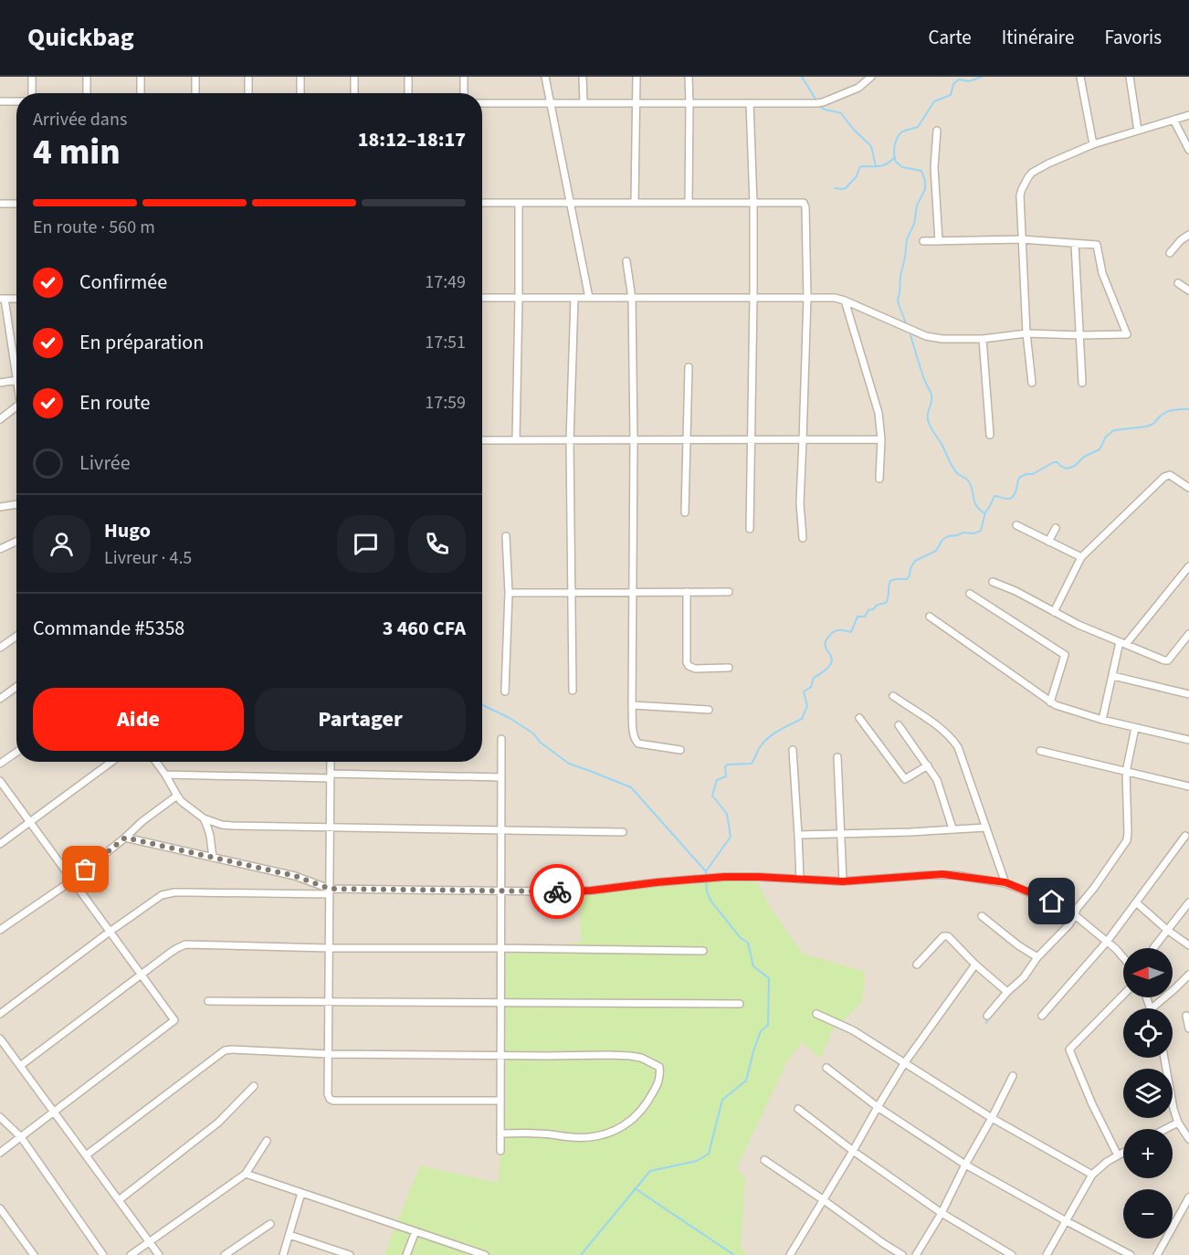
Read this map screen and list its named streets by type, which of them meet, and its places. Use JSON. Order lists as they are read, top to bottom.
{
  "north": "left",
  "page": {
    "header": "Quickbag",
    "nav": ["Carte", "Itinéraire", "Favoris"],
    "heading": ["4 min", "Arrivée dans", "18:12–18:17"],
    "panel": [
      "Hugo",
      "Livreur · 4.5",
      "Commande #5358",
      "3 460 CFA"
    ],
    "bar": "En route · 560 m",
    "list": [
      ["Confirmée", "17:49"],
      ["En préparation", "17:51"],
      ["En route", "17:59"],
      "Livrée"
    ],
    "buttons": ["Aide", "Partager"],
    "map_buttons": ["+", "−"]
  }
}
